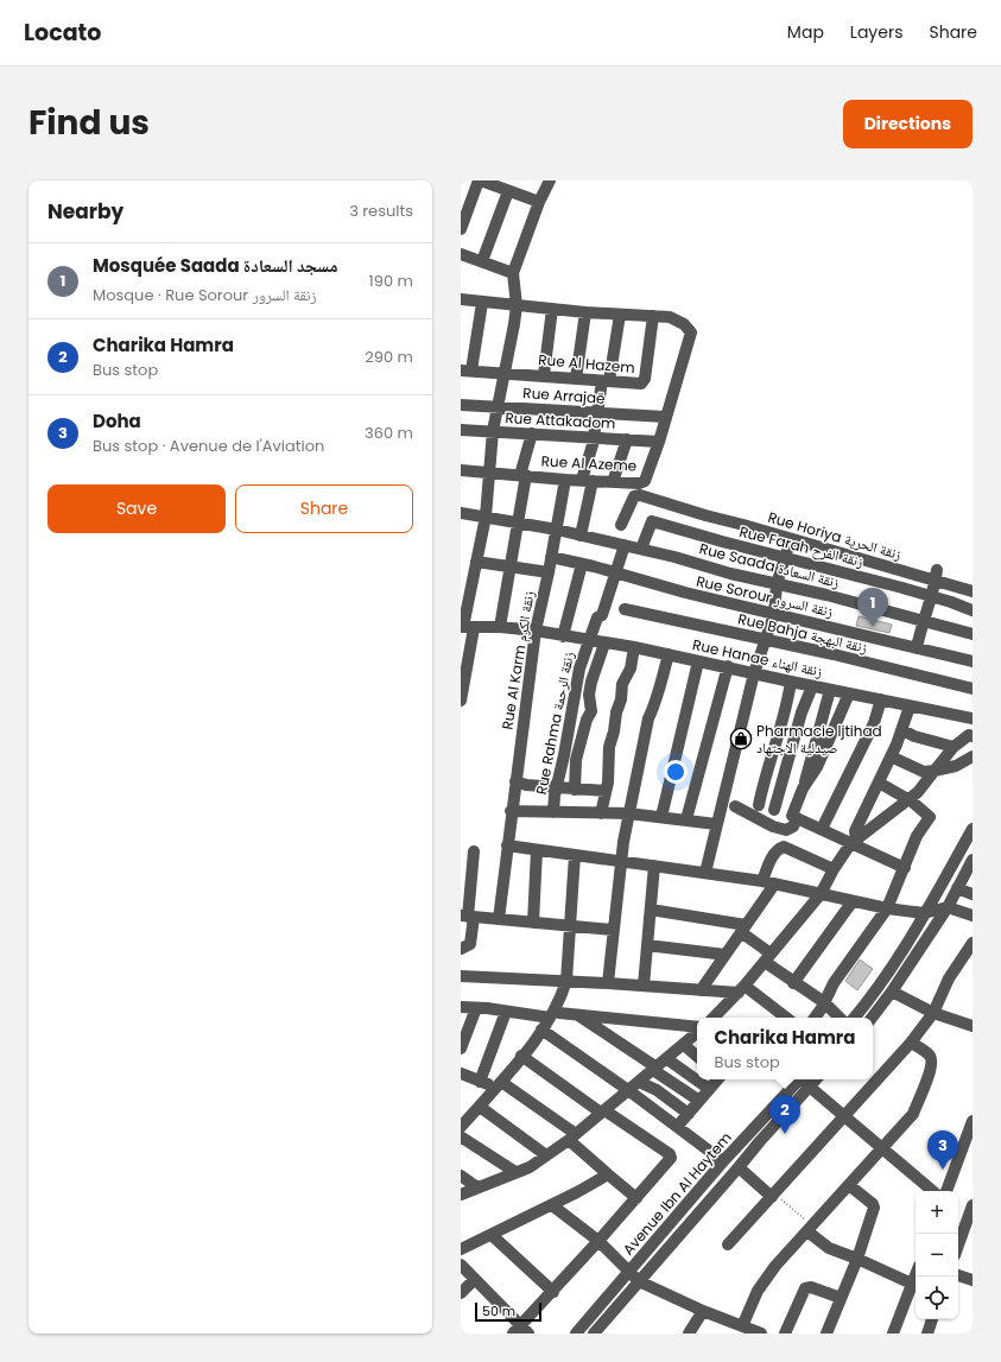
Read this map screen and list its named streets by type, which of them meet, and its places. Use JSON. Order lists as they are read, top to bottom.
{
  "streets": {
    "street": [
      "Rue Al Hazem",
      "Rue Arrajaë",
      "Rue Attakadom",
      "Rue Al Azeme",
      "Rue Horiya زنقة الحرية",
      "Rue Farah زنقة الفرح",
      "Rue Saada زنقة السعادة",
      "Rue Sorour زنقة السرور",
      "Rue Bahja زنقة البهجة",
      "Rue Hanae زنقة الهناء",
      "Rue Al Karm زنقة الكرم",
      "Rue Rahma زنقة الرحمة",
      "Avenue Ibn Al Haytem"
    ]
  },
  "crossings": [
    ["Rue Al Hazem", "Rue Al Azeme"],
    ["Rue Arrajaë", "Rue Al Azeme"],
    ["Rue Attakadom", "Rue Al Azeme"],
    ["Rue Al Azeme", "Rue Al Karm زنقة الكرم"],
    ["Rue Farah زنقة الفرح", "Rue Saada زنقة السعادة"],
    ["Rue Saada زنقة السعادة", "Rue Al Karm زنقة الكرم"],
    ["Rue Saada زنقة السعادة", "Rue Rahma زنقة الرحمة"],
    ["Rue Sorour زنقة السرور", "Rue Al Karm زنقة الكرم"],
    ["Rue Sorour زنقة السرور", "Rue Rahma زنقة الرحمة"],
    ["Rue Hanae زنقة الهناء", "Rue Al Karm زنقة الكرم"],
    ["Rue Hanae زنقة الهناء", "Rue Rahma زنقة الرحمة"]
  ],
  "places": {
    "shop": ["Pharmacie Ijtihad صيدلية الاجتهاد"]
  },
  "scale_bar": "50 m",
  "page": {
    "header": "Locato",
    "nav": ["Map", "Layers", "Share"],
    "title": "Find us",
    "buttons": [
      "Directions",
      ["Save", "Share"]
    ],
    "heading": ["Nearby", "3 results"],
    "list": [
      {
        "mark": "1",
        "name": "Mosquée Saada مسجد السعادة",
        "note": "Mosque · Rue Sorour زنقة السرور",
        "value": "190 m"
      },
      {
        "mark": "2",
        "name": "Charika Hamra",
        "note": "Bus stop",
        "value": "290 m"
      },
      {
        "mark": "3",
        "name": "Doha",
        "note": "Bus stop · Avenue de l'Aviation",
        "value": "360 m"
      }
    ],
    "pins": ["1", "2", "3"],
    "popup": ["Charika Hamra", "Bus stop"],
    "map_buttons": ["+", "−"],
    "scale": "50 m"
  }
}
